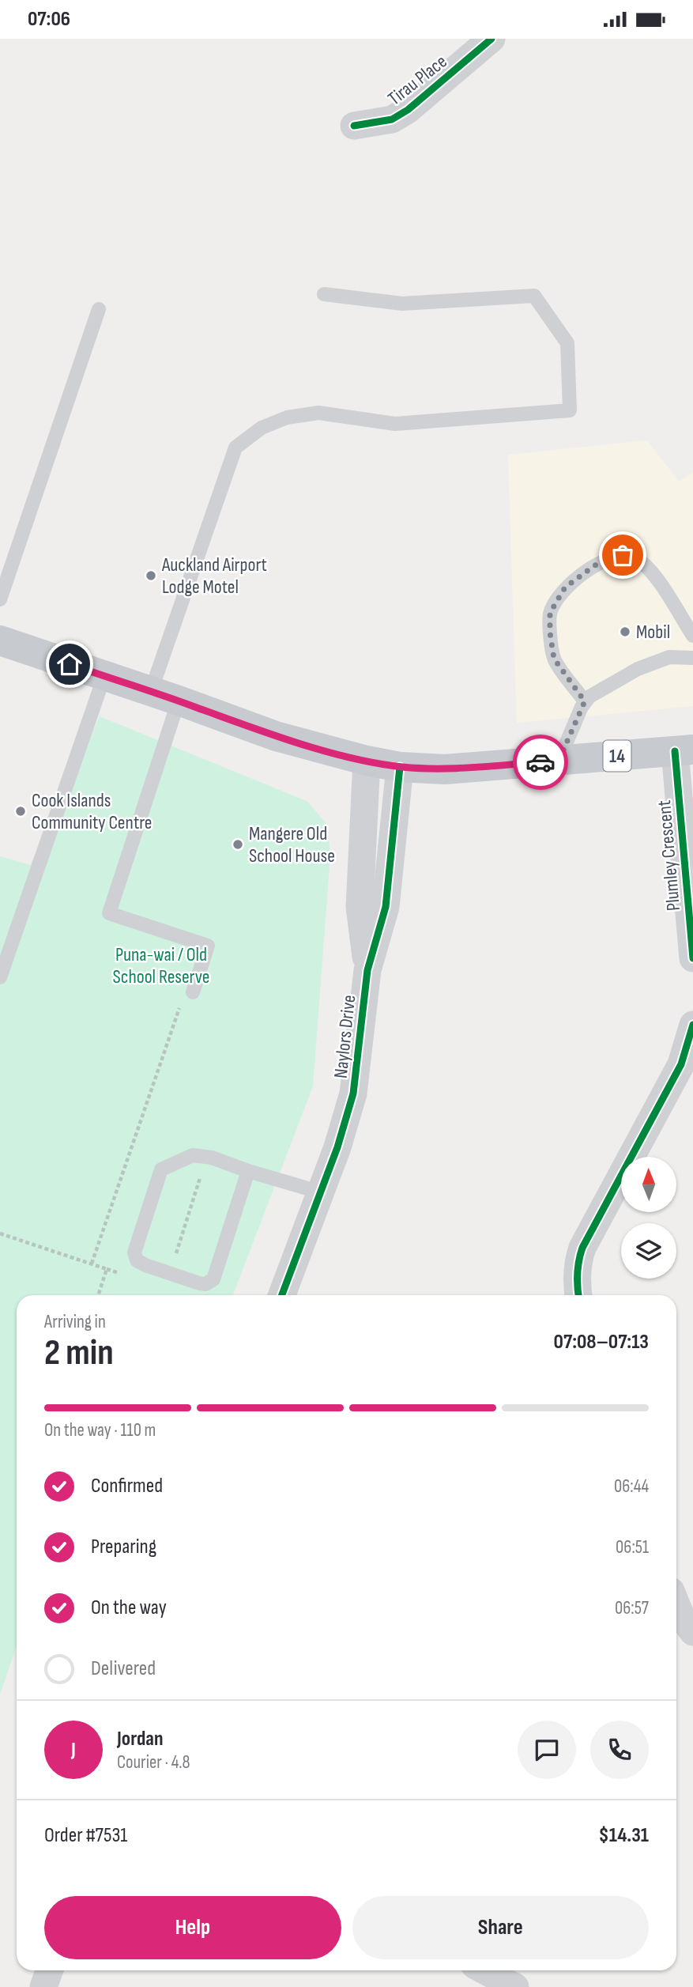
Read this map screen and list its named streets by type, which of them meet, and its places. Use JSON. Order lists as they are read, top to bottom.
{
  "streets": {
    "main road": ["14"],
    "street": ["Tirau Place", "Plumley Crescent", "Naylors Drive"]
  },
  "crossings": [
    ["14", "Plumley Crescent"],
    ["14", "Naylors Drive"]
  ],
  "parks": ["Puna-wai / Old School Reserve"],
  "places": [
    "Auckland Airport Lodge Motel",
    "Mobil",
    "Cook Islands Community Centre",
    "Mangere Old School House"
  ],
  "north": "top",
  "page": {
    "status": "07:06",
    "heading": ["2 min", "Arriving in", "07:08–07:13"],
    "panel": [
      "Jordan",
      "Courier · 4.8",
      "Order #7531",
      "$14.31"
    ],
    "bar": "On the way · 110 m",
    "list": [
      ["Confirmed", "06:44"],
      ["Preparing", "06:51"],
      ["On the way", "06:57"],
      "Delivered"
    ],
    "round": "J",
    "buttons": ["Help", "Share"]
  }
}
